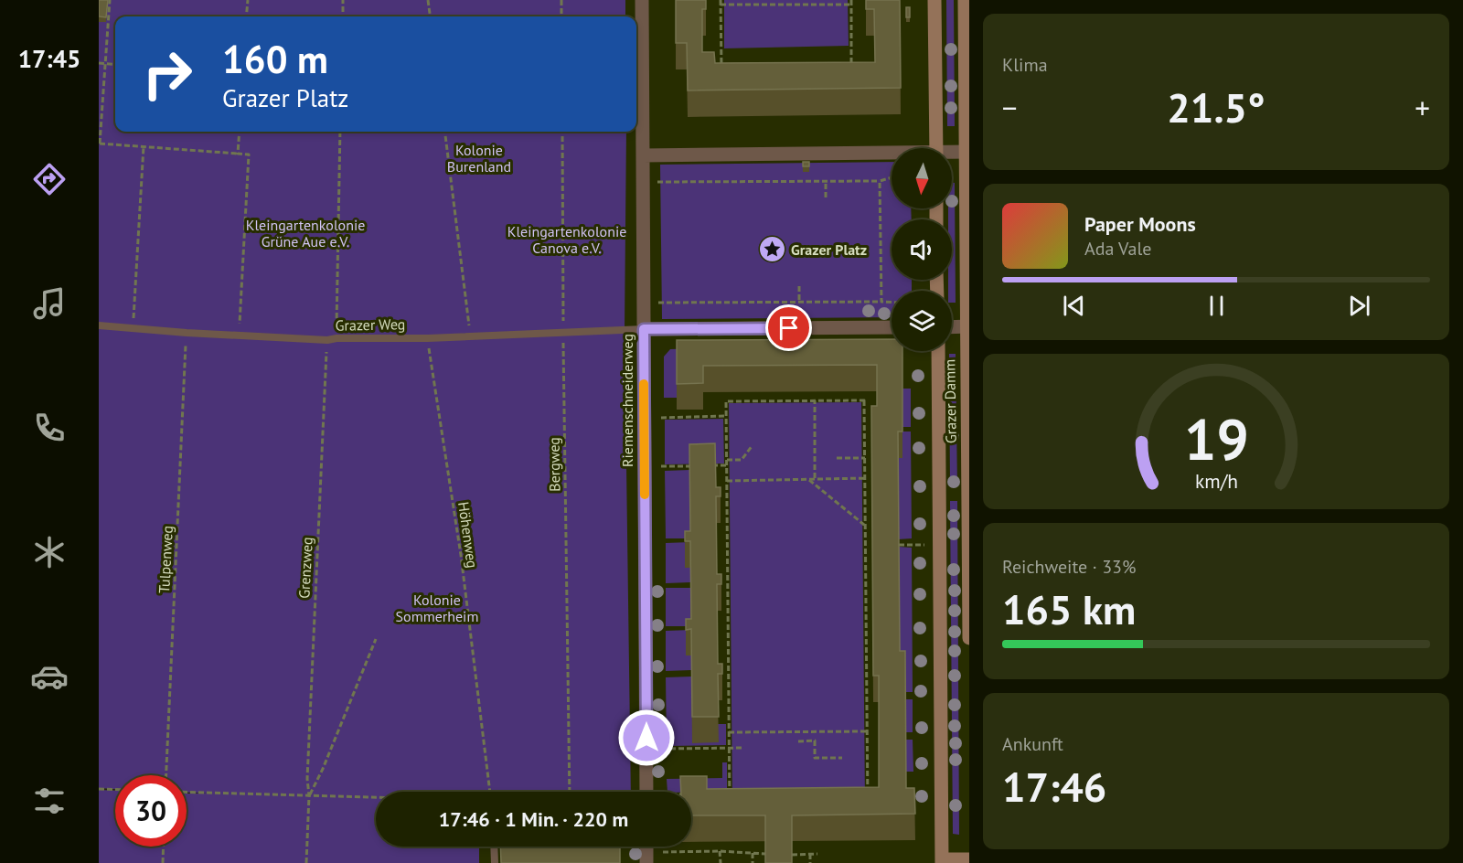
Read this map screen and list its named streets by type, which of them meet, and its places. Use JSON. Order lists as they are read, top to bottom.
{
  "streets": {
    "main road": ["Grazer Damm"],
    "street": ["Riemenschneiderweg"],
    "lane": ["Grazer Weg"],
    "path": [
      "Bergweg",
      "Höhenweg",
      "Tulpenweg",
      "Grenzweg"
    ]
  },
  "crossings": [
    ["Grazer Weg", "Riemenschneiderweg"],
    ["Grazer Weg", "Bergweg"],
    ["Grazer Weg", "Höhenweg"],
    ["Grazer Weg", "Tulpenweg"],
    ["Grazer Weg", "Grenzweg"]
  ],
  "parks": [
    "Kolonie Burenland",
    "Kleingartenkolonie Grüne Aue e.V.",
    "Kleingartenkolonie Canova e.V.",
    "Kolonie Sommerheim"
  ],
  "places": {
    "place": ["Grazer Platz"]
  },
  "north": "bottom",
  "page": {
    "tabs": "17:45",
    "tile": [
      "Klima",
      ["Reichweite · 33%", "165 km"],
      ["Ankunft", "17:46"]
    ],
    "turn": ["160 m", "Grazer Platz"],
    "heat": ["−", "21.5°", "+"],
    "song": ["Paper Moons", "Ada Vale"],
    "limit": "30",
    "trip": "17:46 · 1 Min. · 220 m",
    "gauge": ["19", "km/h"]
  }
}
